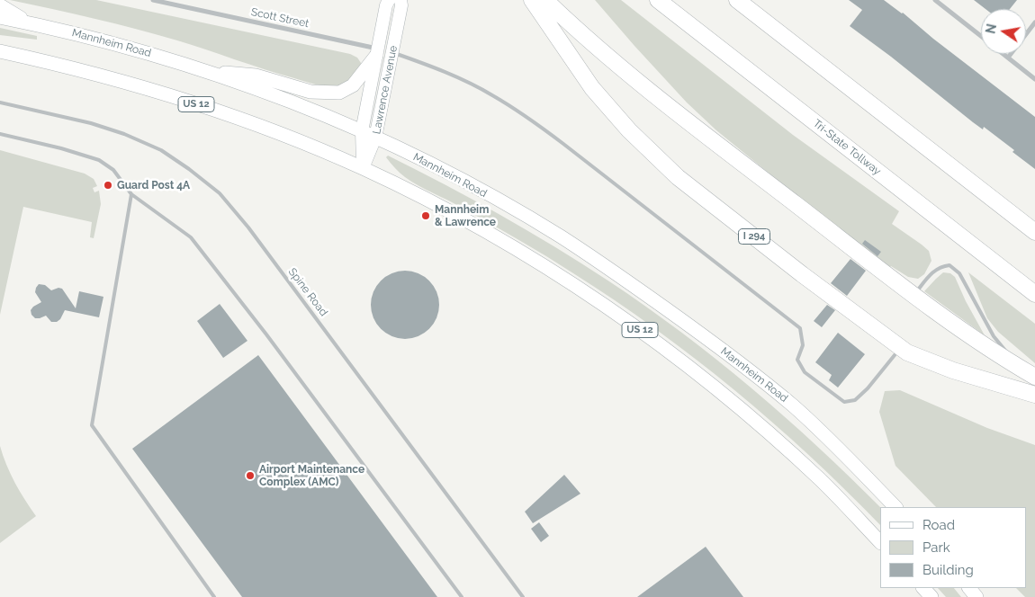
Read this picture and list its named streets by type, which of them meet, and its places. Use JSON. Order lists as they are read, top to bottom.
{
  "streets": {
    "highway": ["Tri-State Tollway", "I 294"],
    "main road": ["Mannheim Road", "Lawrence Avenue", "US 12"],
    "street": ["Scott Street"],
    "lane": ["Spine Road"]
  },
  "crossings": [
    ["Scott Street", "Lawrence Avenue"],
    ["Mannheim Road", "Lawrence Avenue"],
    ["Lawrence Avenue", "US 12"]
  ],
  "places": ["Guard Post 4A", "Mannheim & Lawrence", "Airport Maintenance Complex (AMC)"],
  "legend": ["Road", "Park", "Building"],
  "north": "left"
}
